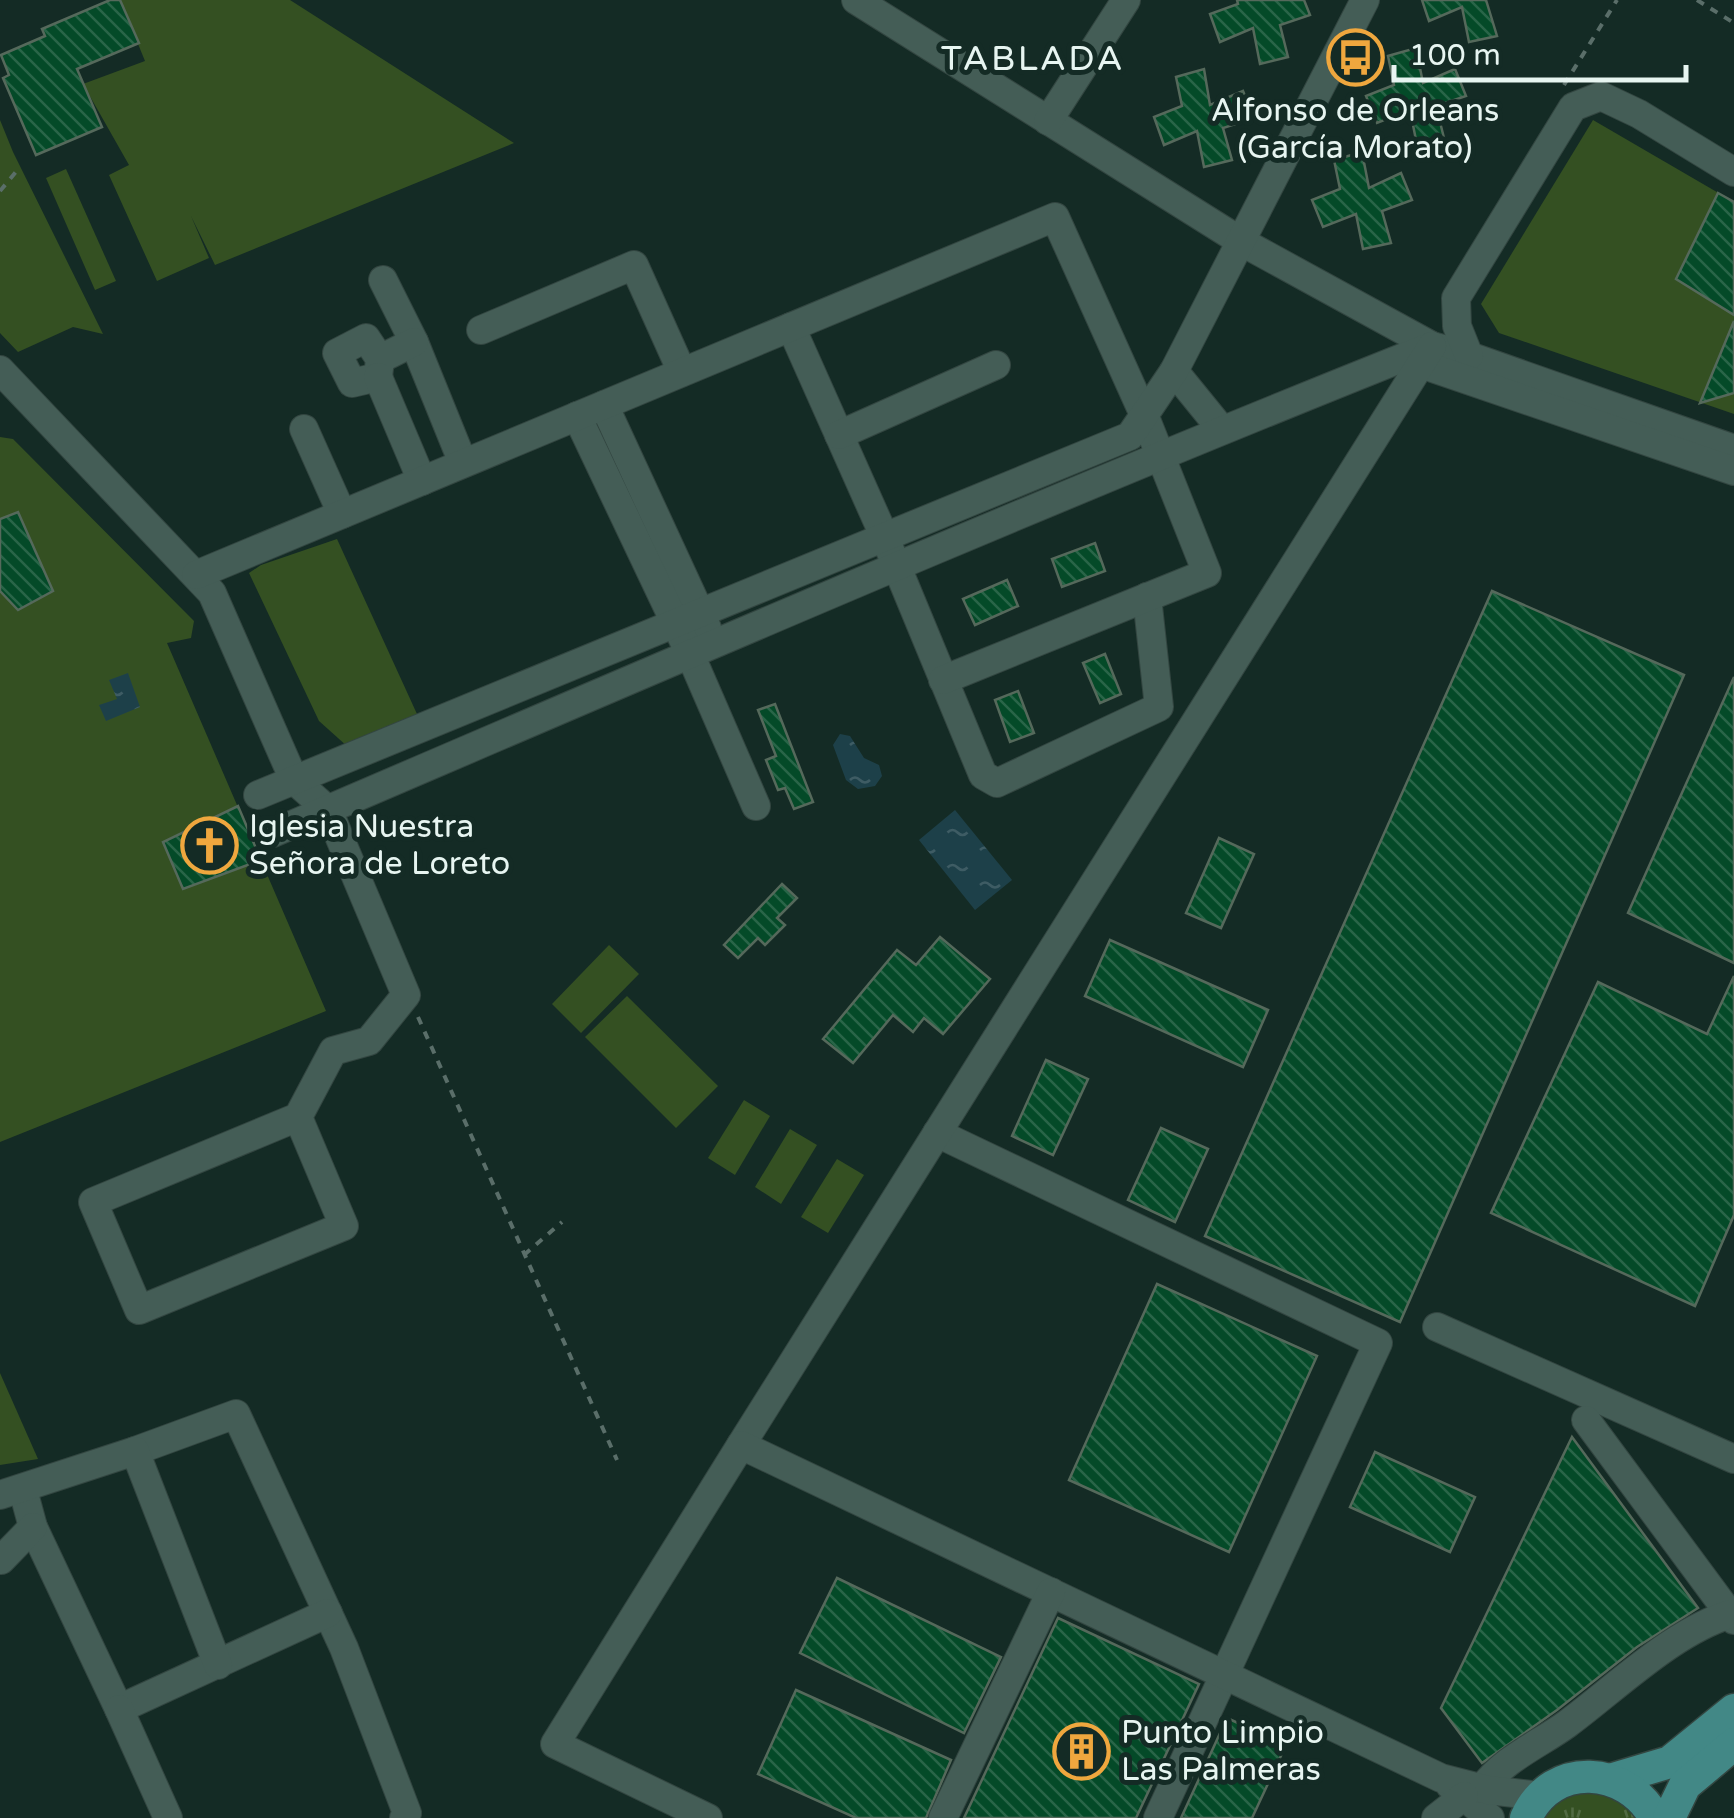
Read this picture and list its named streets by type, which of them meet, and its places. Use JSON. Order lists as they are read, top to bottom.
{
  "districts": ["TABLADA"],
  "places": {
    "bus stop": ["Alfonso de Orleans (García Morato)"],
    "church": ["Iglesia Nuestra Señora de Loreto"],
    "building": ["Punto Limpio Las Palmeras"]
  },
  "scale_bar": "100 m"
}
